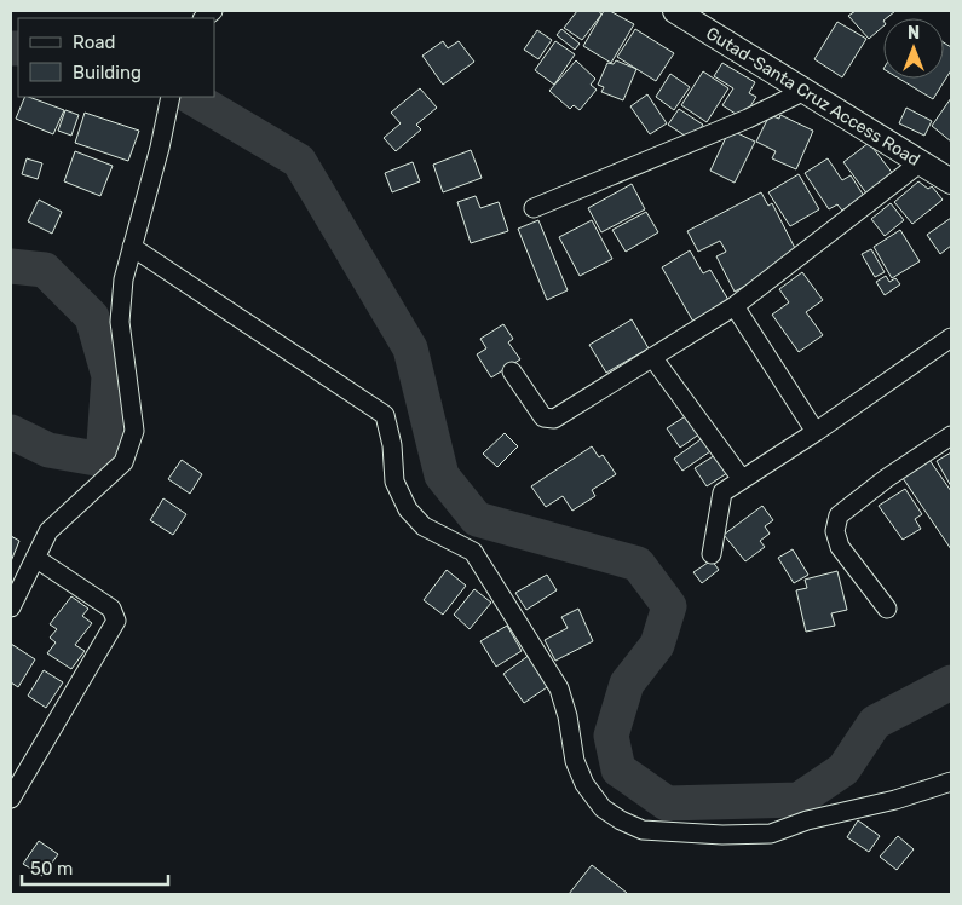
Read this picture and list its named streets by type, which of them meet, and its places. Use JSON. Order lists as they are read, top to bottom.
{
  "streets": {
    "main road": ["Gutad-Santa Cruz Access Road"]
  },
  "legend": ["Road", "Building"],
  "scale_bar": "50 m",
  "north": "top"
}
